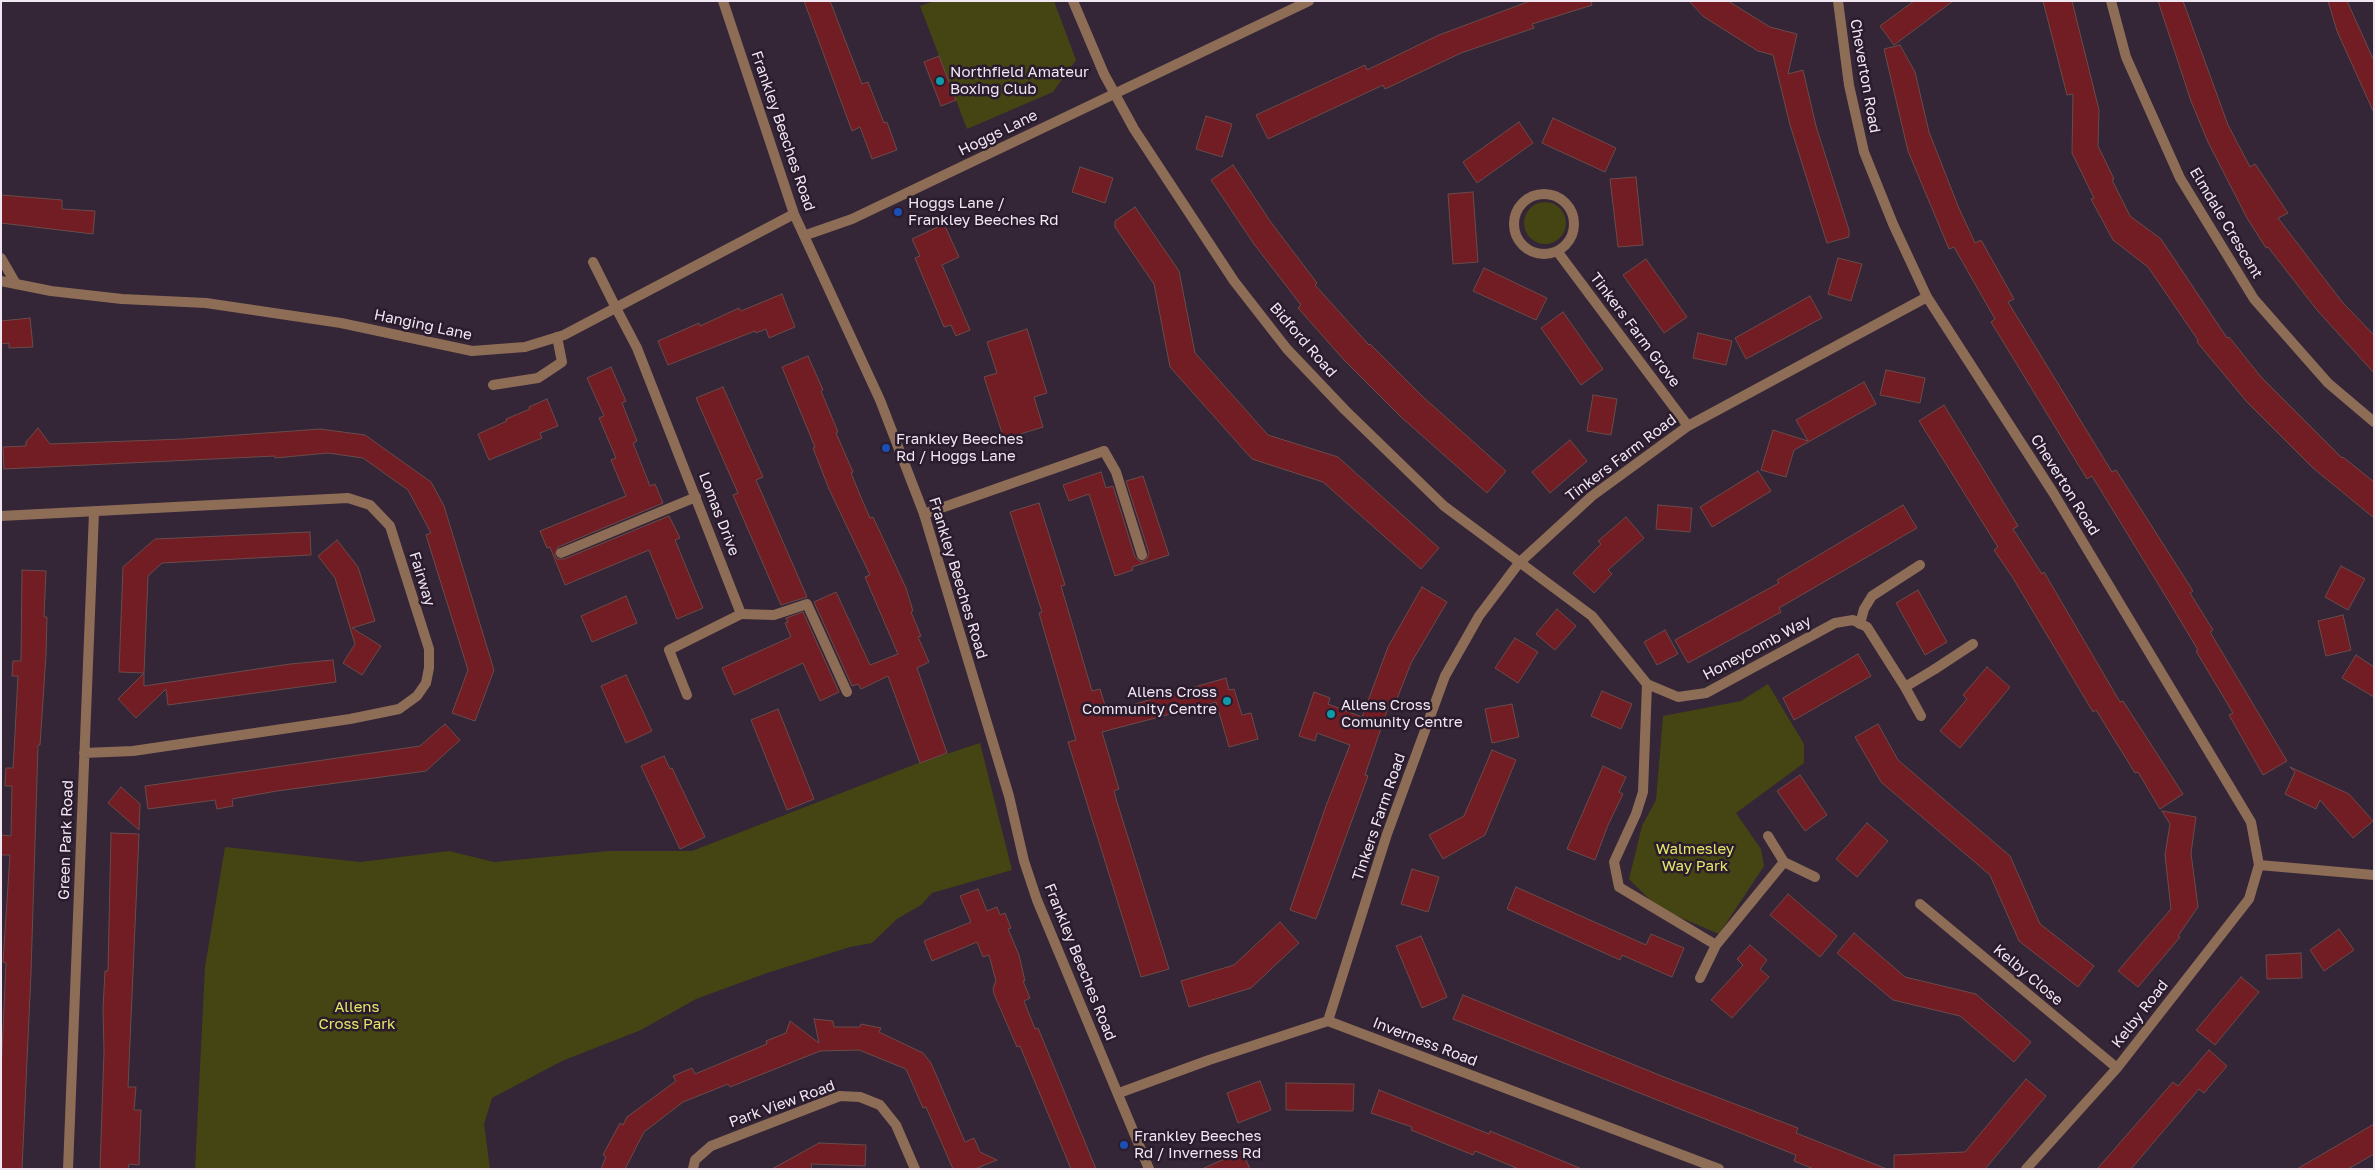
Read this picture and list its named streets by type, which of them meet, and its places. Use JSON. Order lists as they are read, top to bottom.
{
  "streets": {
    "street": [
      "Cheverton Road",
      "Frankley Beeches Road",
      "Hoggs Lane",
      "Elmdale Crescent",
      "Hanging Lane",
      "Tinkers Farm Grove",
      "Bidford Road",
      "Tinkers Farm Road",
      "Lomas Drive",
      "Fairway",
      "Honeycomb Way",
      "Green Park Road",
      "Kelby Close",
      "Kelby Road",
      "Inverness Road",
      "Park View Road"
    ]
  },
  "crossings": [
    ["Cheverton Road", "Tinkers Farm Road"],
    ["Cheverton Road", "Kelby Road"],
    ["Frankley Beeches Road", "Hoggs Lane"],
    ["Frankley Beeches Road", "Hanging Lane"],
    ["Hoggs Lane", "Bidford Road"],
    ["Hanging Lane", "Lomas Drive"],
    ["Tinkers Farm Grove", "Tinkers Farm Road"],
    ["Bidford Road", "Tinkers Farm Road"],
    ["Bidford Road", "Honeycomb Way"],
    ["Tinkers Farm Road", "Honeycomb Way"],
    ["Tinkers Farm Road", "Inverness Road"],
    ["Fairway", "Green Park Road"],
    ["Kelby Close", "Kelby Road"]
  ],
  "parks": ["Walmesley Way Park", "Allens Cross Park"],
  "places": [
    "Northfield Amateur Boxing Club",
    "Hoggs Lane / Frankley Beeches Rd",
    "Frankley Beeches Rd / Hoggs Lane",
    "Allens Cross Community Centre",
    "Allens Cross Comunity Centre",
    "Frankley Beeches Rd / Inverness Rd"
  ]
}
